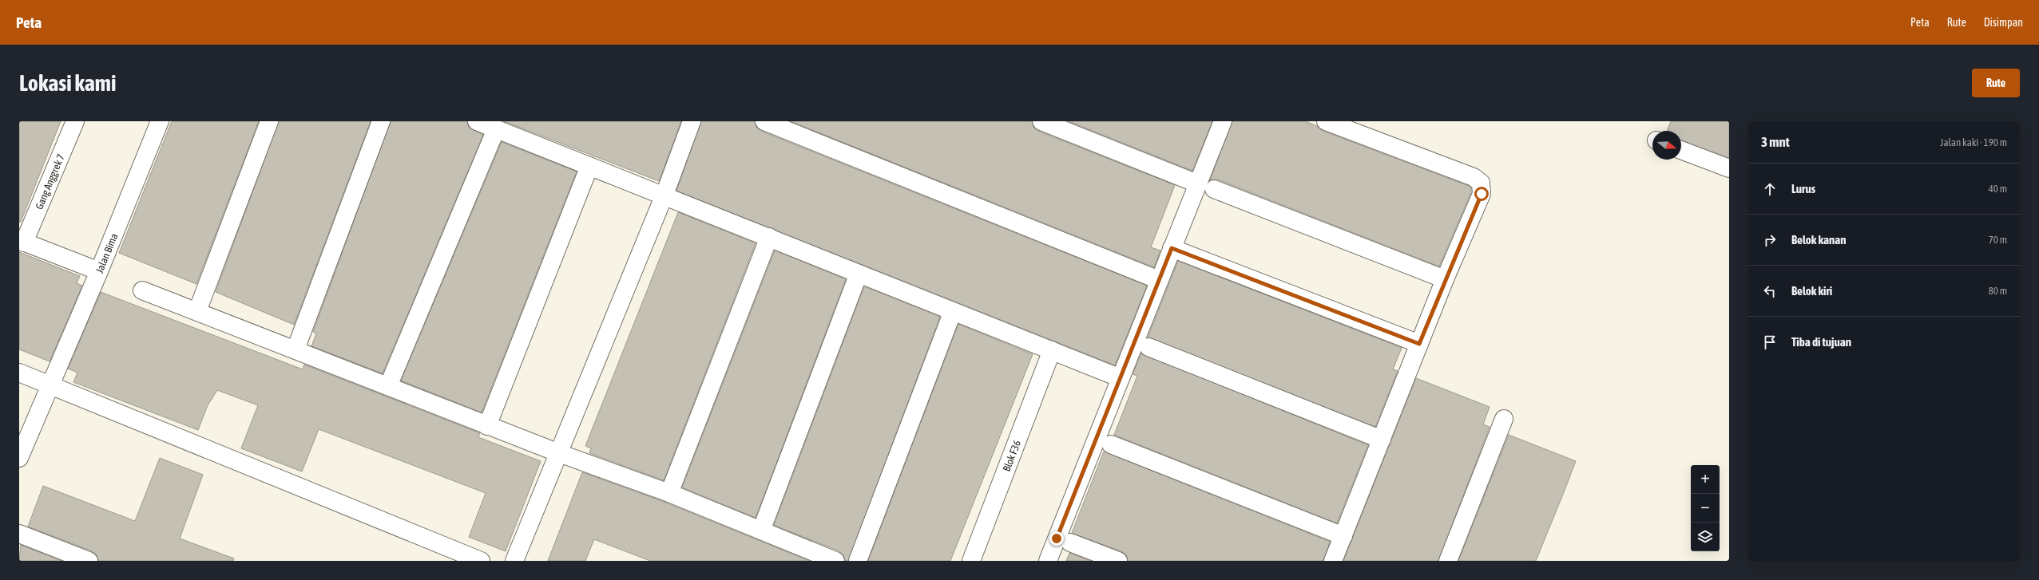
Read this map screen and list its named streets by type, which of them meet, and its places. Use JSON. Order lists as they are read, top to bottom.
{
  "streets": {
    "street": ["Gang Anggrek 7", "Jalan Bima", "Blok F36"]
  },
  "north": "right",
  "page": {
    "header": "Peta",
    "nav": ["Peta", "Rute", "Disimpan"],
    "buttons": "Rute",
    "title": "Lokasi kami",
    "heading": ["3 mnt", "Jalan kaki · 190 m"],
    "list": [
      ["Lurus", "40 m"],
      ["Belok kanan", "70 m"],
      ["Belok kiri", "80 m"],
      "Tiba di tujuan"
    ],
    "map_buttons": ["+", "−"]
  }
}
